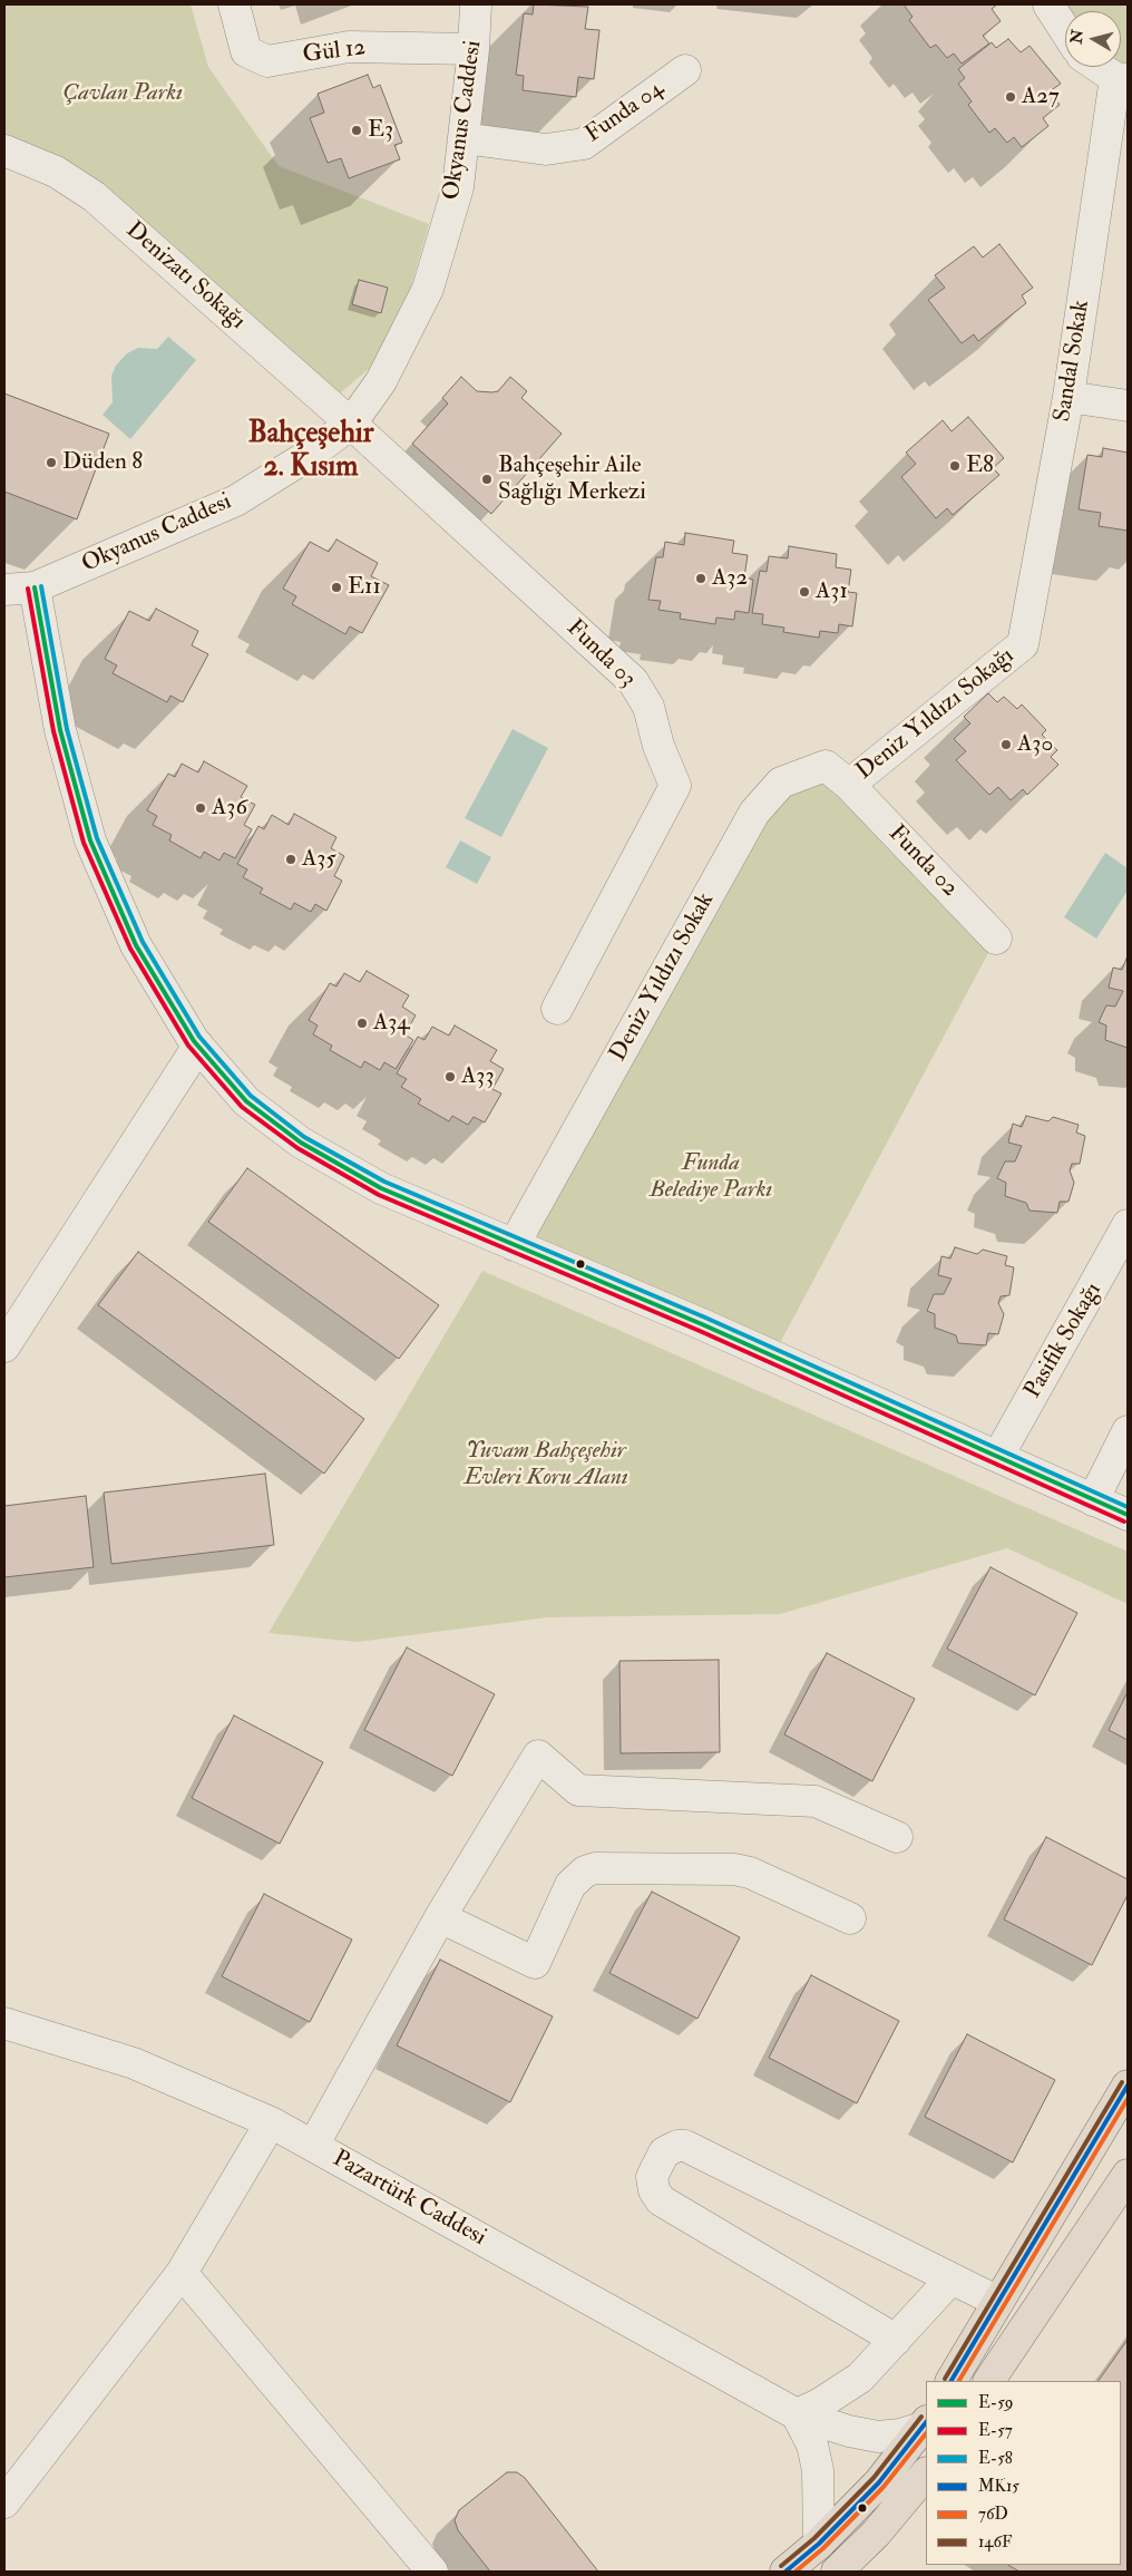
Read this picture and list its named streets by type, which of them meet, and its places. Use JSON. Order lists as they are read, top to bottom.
{
  "streets": {
    "street": [
      "Gül 12",
      "Funda 04",
      "Okyanus Caddesi",
      "Denizatı Sokağı",
      "Sandal Sokak",
      "Funda 03",
      "Deniz Yıldızı Sokağı",
      "Funda 02",
      "Deniz Yıldızı Sokak",
      "Pasifik Sokağı",
      "Pazartürk Caddesi"
    ]
  },
  "crossings": [
    ["Gül 12", "Okyanus Caddesi"],
    ["Funda 04", "Okyanus Caddesi"],
    ["Okyanus Caddesi", "Denizatı Sokağı"],
    ["Okyanus Caddesi", "Funda 03"],
    ["Denizatı Sokağı", "Funda 03"],
    ["Sandal Sokak", "Deniz Yıldızı Sokağı"],
    ["Deniz Yıldızı Sokağı", "Funda 02"],
    ["Deniz Yıldızı Sokağı", "Deniz Yıldızı Sokak"],
    ["Funda 02", "Deniz Yıldızı Sokak"]
  ],
  "districts": ["Bahçeşehir 2. Kısım"],
  "parks": ["Çavlan Parkı", "Funda Belediye Parkı", "Yuvam Bahçeşehir Evleri Koru Alanı"],
  "places": [
    "A27",
    "E3",
    "Düden 8",
    "E8",
    "Bahçeşehir Aile Sağlığı Merkezi",
    "A32",
    "E11",
    "A31",
    "A30",
    "A36",
    "A35",
    "A34",
    "A33"
  ],
  "lines": [
    "transit line E-58",
    "transit line E-59",
    "transit line E-57",
    "transit line 146F",
    "transit line MK15",
    "transit line 76D"
  ],
  "legend": [
    "E-59",
    "E-57",
    "E-58",
    "MK15",
    "76D",
    "146F"
  ],
  "north": "left"
}
